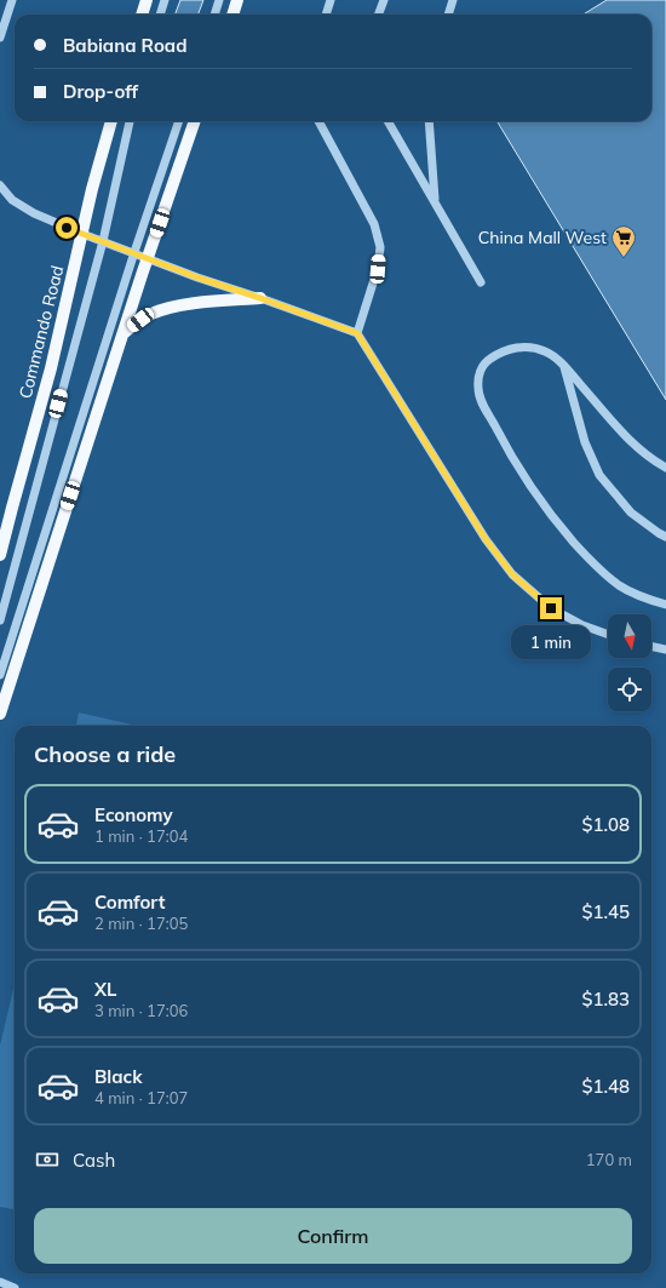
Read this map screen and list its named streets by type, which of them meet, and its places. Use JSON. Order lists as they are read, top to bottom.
{
  "streets": {
    "main road": ["Commando Road"]
  },
  "places": {
    "supermarket": ["China Mall West"]
  },
  "north": "bottom",
  "page": {
    "banner": ["Babiana Road", "Drop-off"],
    "bubble": "1 min",
    "heading": "Choose a ride",
    "list": [
      {
        "name": "Economy",
        "note": "1 min · 17:04",
        "value": "$1.08"
      },
      {
        "name": "Comfort",
        "note": "2 min · 17:05",
        "value": "$1.45"
      },
      {
        "name": "XL",
        "note": "3 min · 17:06",
        "value": "$1.83"
      },
      {
        "name": "Black",
        "note": "4 min · 17:07",
        "value": "$1.48"
      }
    ],
    "pay": ["Cash", "170 m"],
    "buttons": "Confirm"
  }
}
